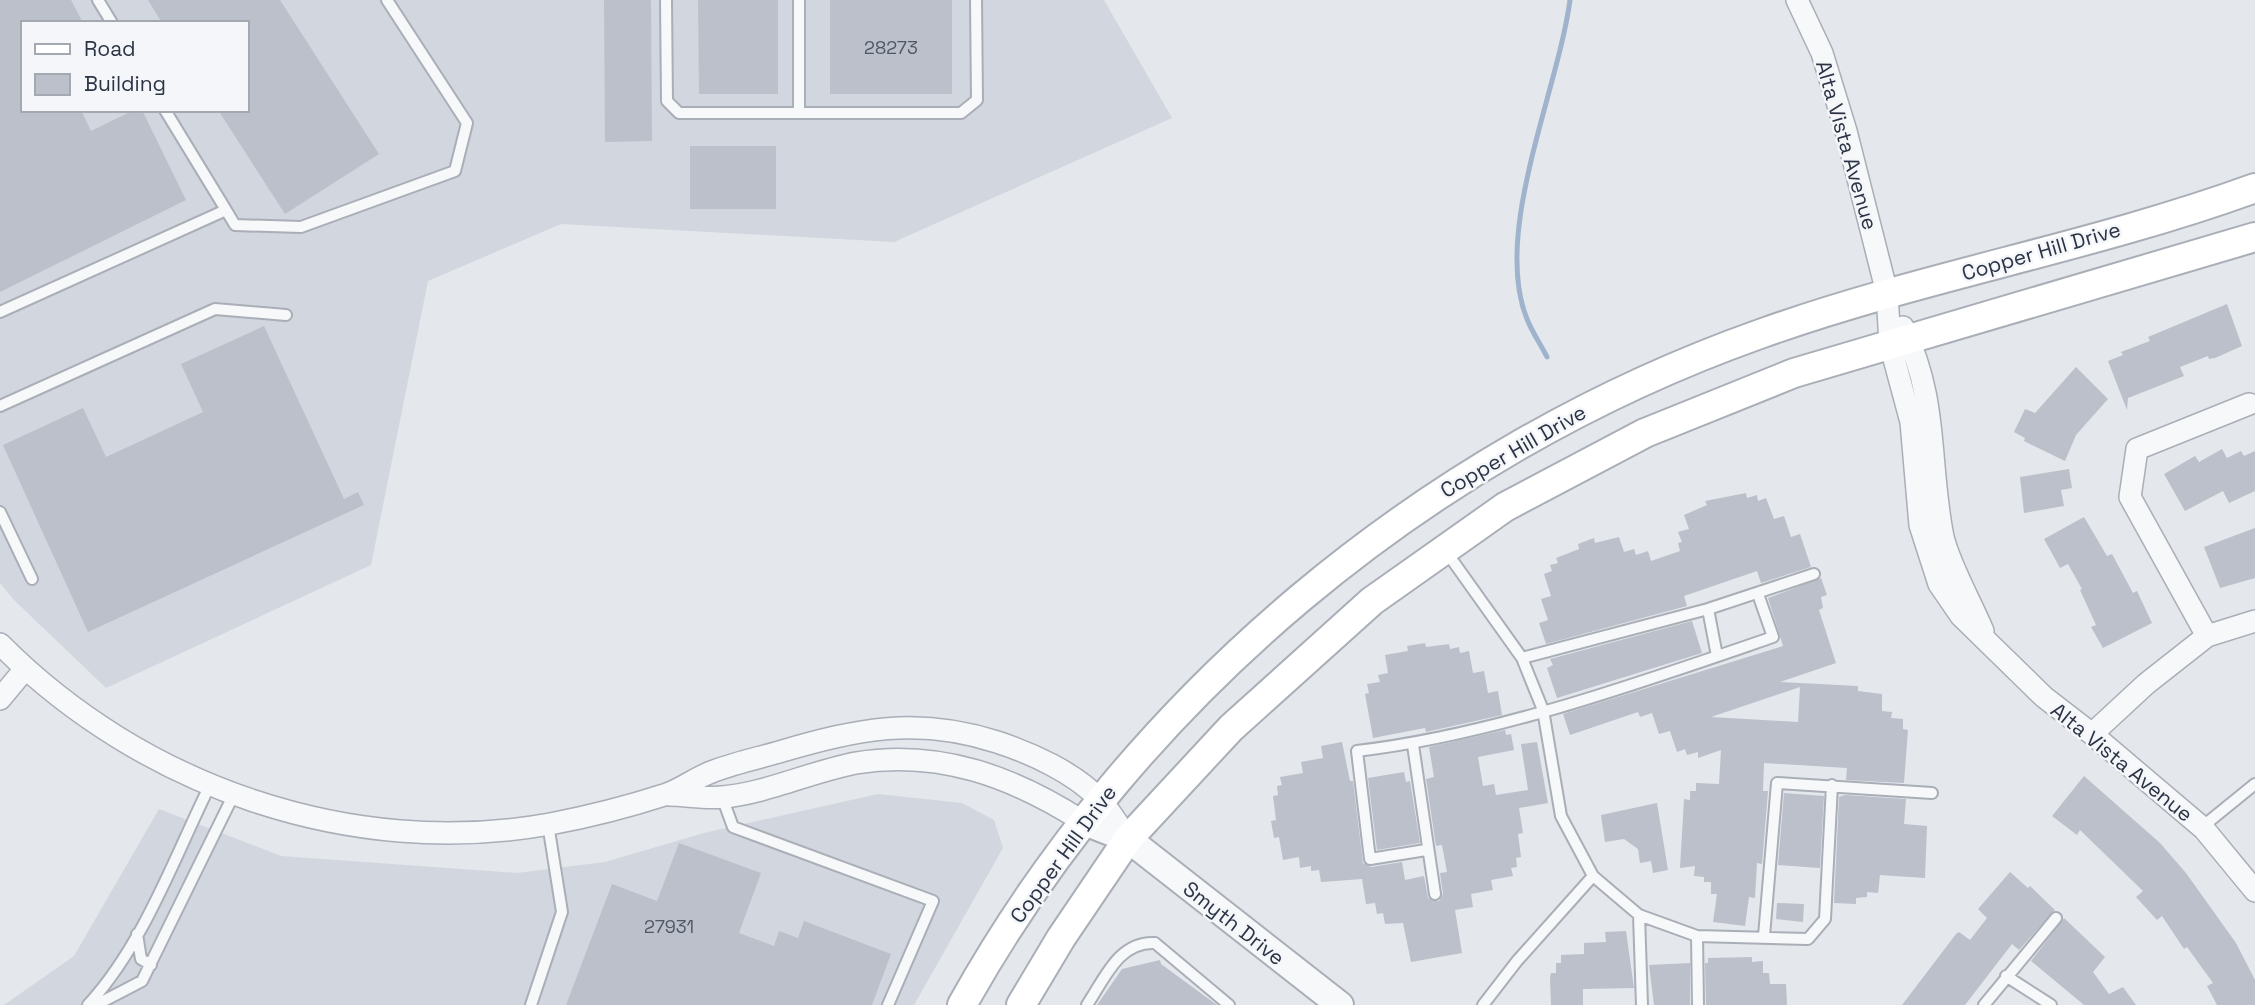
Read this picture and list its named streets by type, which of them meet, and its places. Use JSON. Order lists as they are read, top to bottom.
{
  "streets": {
    "main road": ["Copper Hill Drive"],
    "street": ["Alta Vista Avenue", "Smyth Drive"]
  },
  "crossings": [
    ["Alta Vista Avenue", "Copper Hill Drive"],
    ["Copper Hill Drive", "Smyth Drive"]
  ],
  "house_numbers": ["28273", "27931"],
  "legend": ["Road", "Building"]
}
